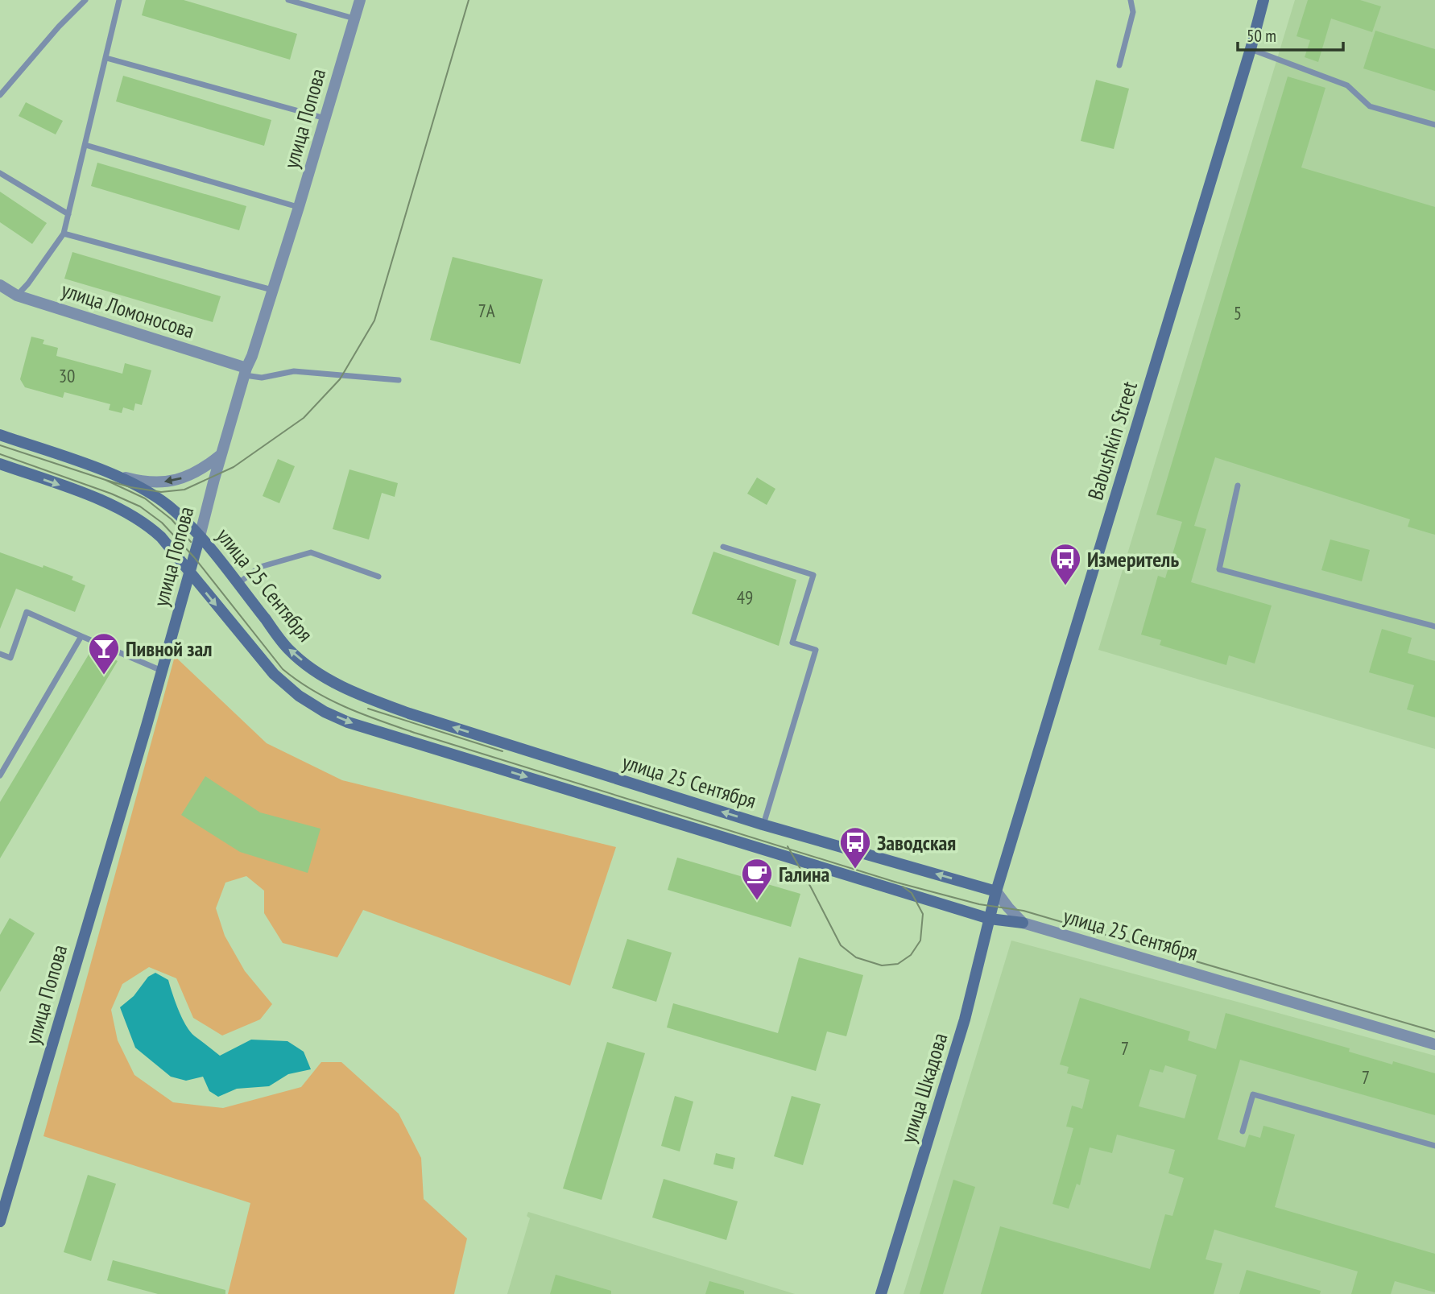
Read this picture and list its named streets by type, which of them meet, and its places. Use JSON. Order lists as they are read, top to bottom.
{
  "streets": {
    "main road": [
      "улица Попова",
      "Babushkin Street",
      "улица 25 Сентября",
      "улица Шкадова"
    ],
    "street": ["улица Ломоносова"]
  },
  "crossings": [
    ["улица Попова", "улица Ломоносова"],
    ["улица Попова", "улица 25 Сентября"],
    ["Babushkin Street", "улица 25 Сентября"],
    ["Babushkin Street", "улица Шкадова"],
    ["улица 25 Сентября", "улица Шкадова"]
  ],
  "places": {
    "bus stop": ["Измеритель", "Заводская"],
    "bar": ["Пивной зал"],
    "cafe": ["Галина"]
  },
  "house_numbers": [
    "7А",
    "5",
    "30",
    "49",
    "7",
    "7"
  ],
  "scale_bar": "50 m"
}
